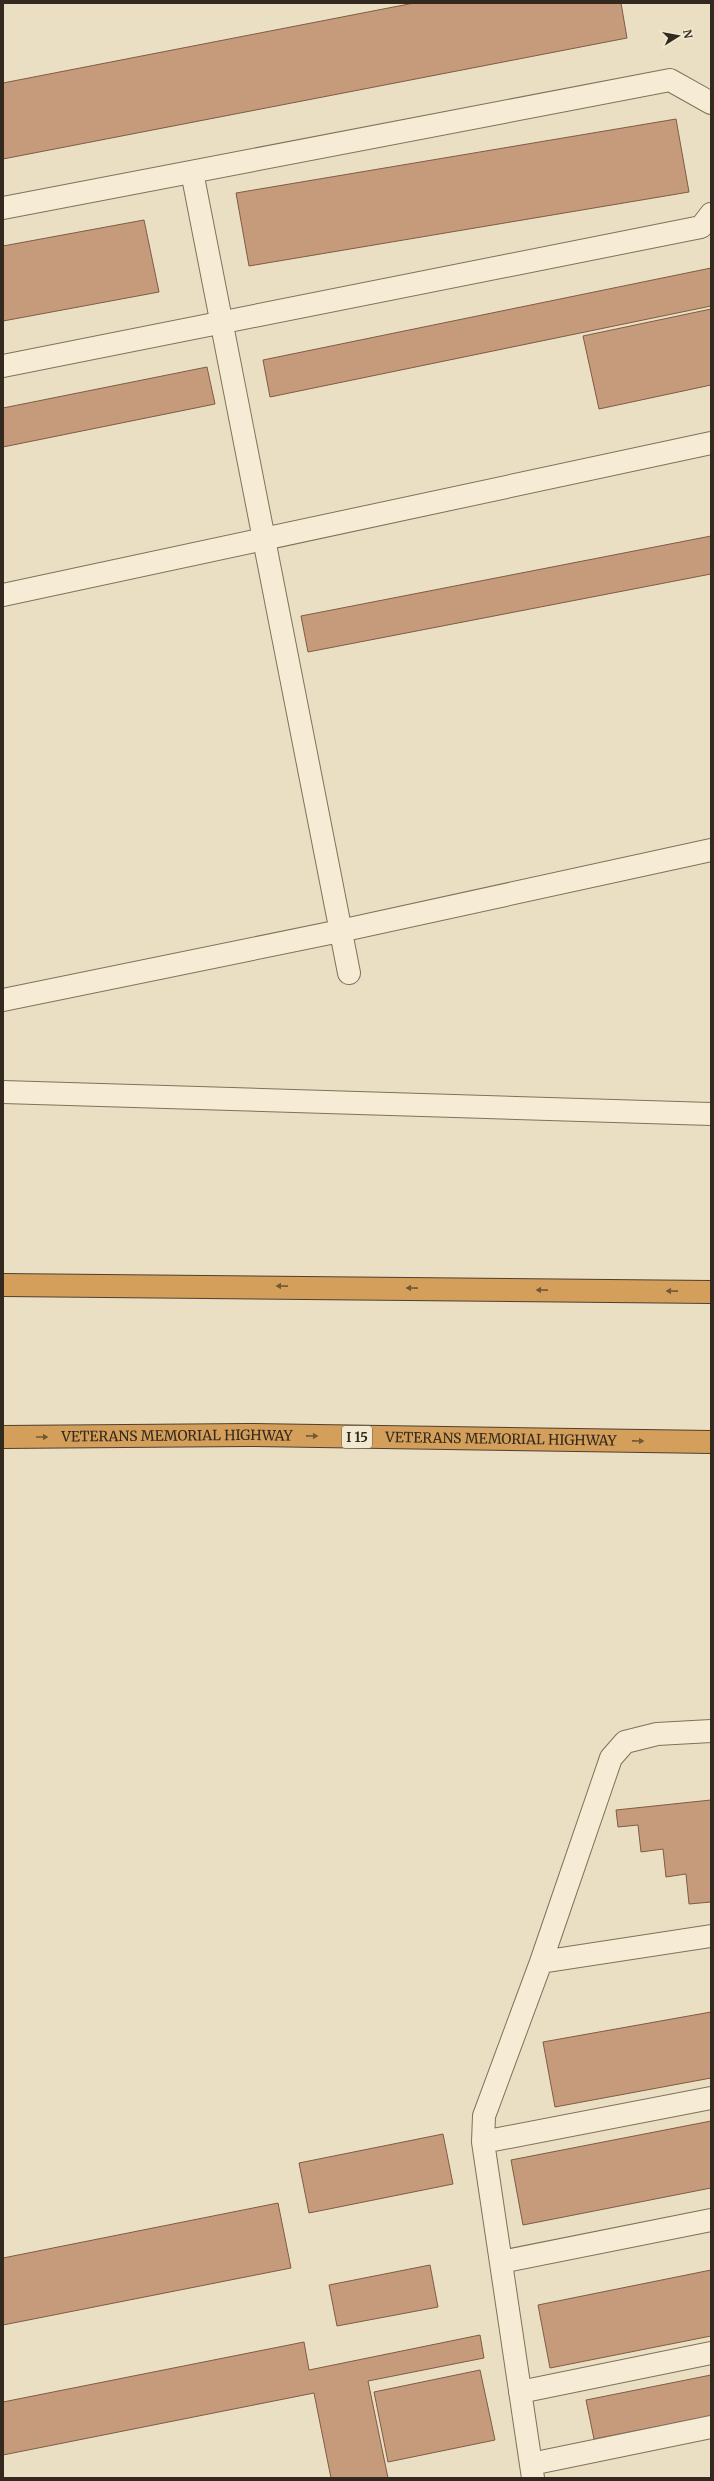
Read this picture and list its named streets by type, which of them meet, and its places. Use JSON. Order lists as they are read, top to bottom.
{
  "streets": {
    "highway": ["VETERANS MEMORIAL HIGHWAY", "I 15"]
  },
  "north": "right"
}
